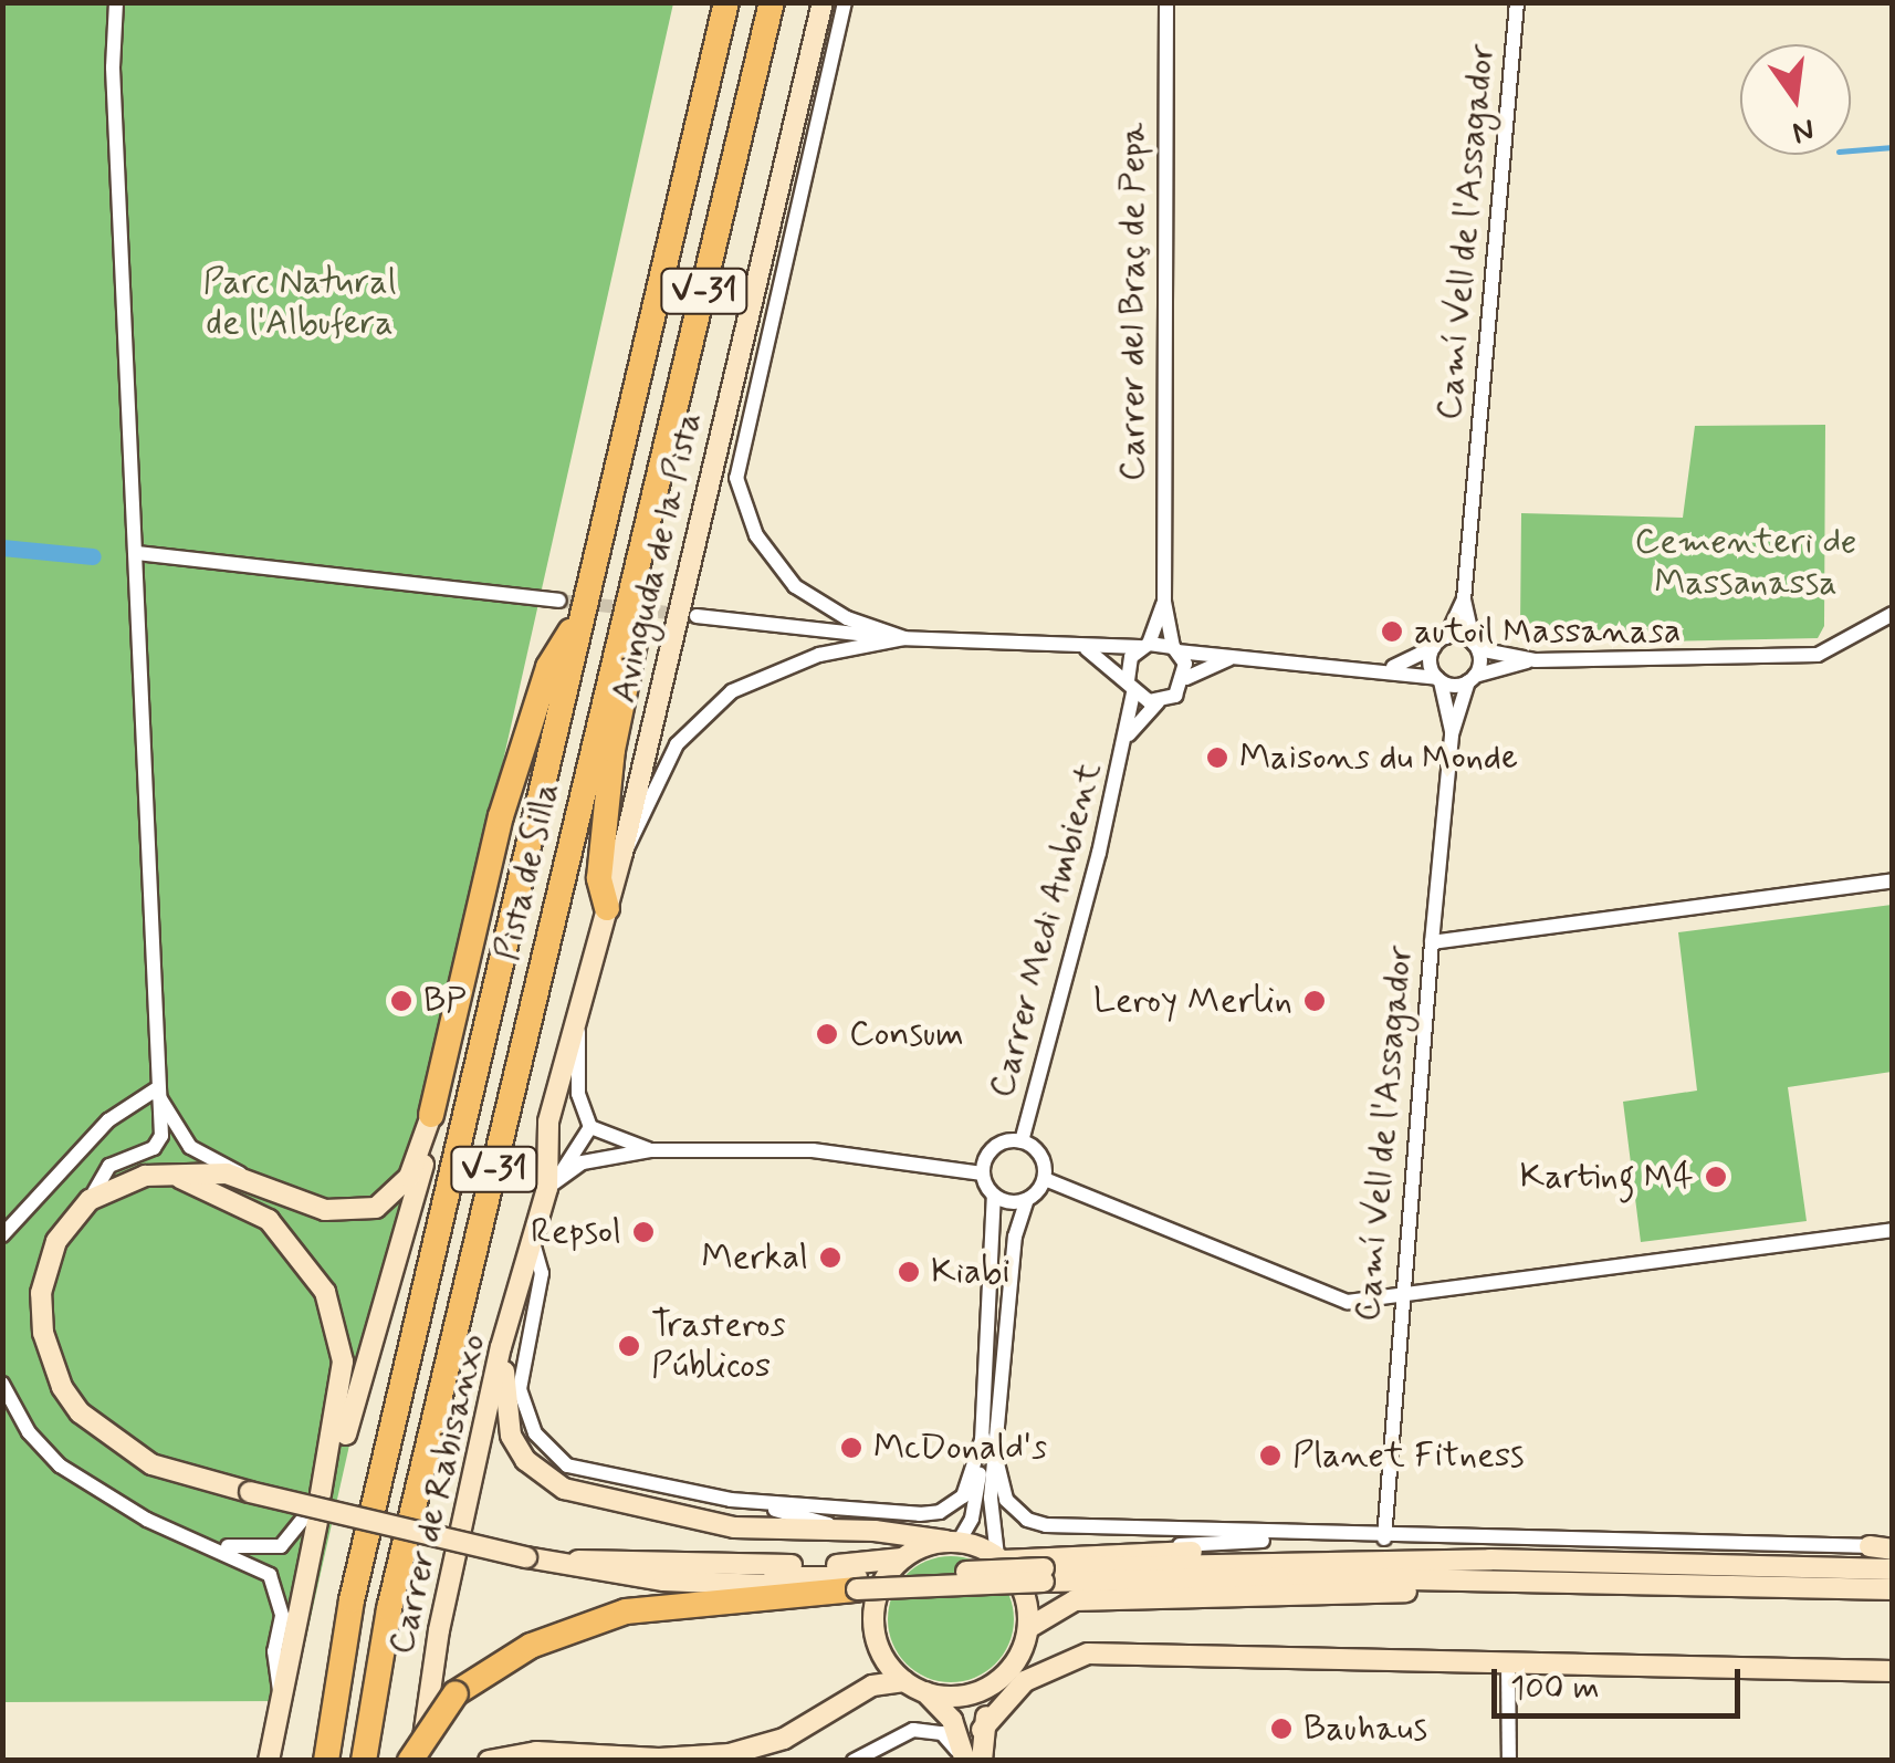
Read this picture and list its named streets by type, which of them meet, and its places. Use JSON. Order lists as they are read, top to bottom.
{
  "streets": {
    "highway": ["V-31", "Pista de Silla"],
    "street": [
      "Camí Vell de l'Assagador",
      "Carrer del Braç de Pepa",
      "Avinguda de la Pista",
      "Carrer Medi Ambient",
      "Carrer de Rabisanxo"
    ]
  },
  "crossings": [
    ["Carrer del Braç de Pepa", "Carrer Medi Ambient"],
    ["Avinguda de la Pista", "Carrer de Rabisanxo"]
  ],
  "parks": ["Parc Natural de l'Albufera", "Cementeri de Massanassa"],
  "places": [
    "autoil Massanasa",
    "Maisons du Monde",
    "BP",
    "Leroy Merlin",
    "Consum",
    "Karting M4",
    "Repsol",
    "Merkal",
    "Kiabi",
    "Trasteros Públicos",
    "McDonald's",
    "Planet Fitness",
    "Bauhaus"
  ],
  "scale_bar": "100 m",
  "north": "bottom"
}
